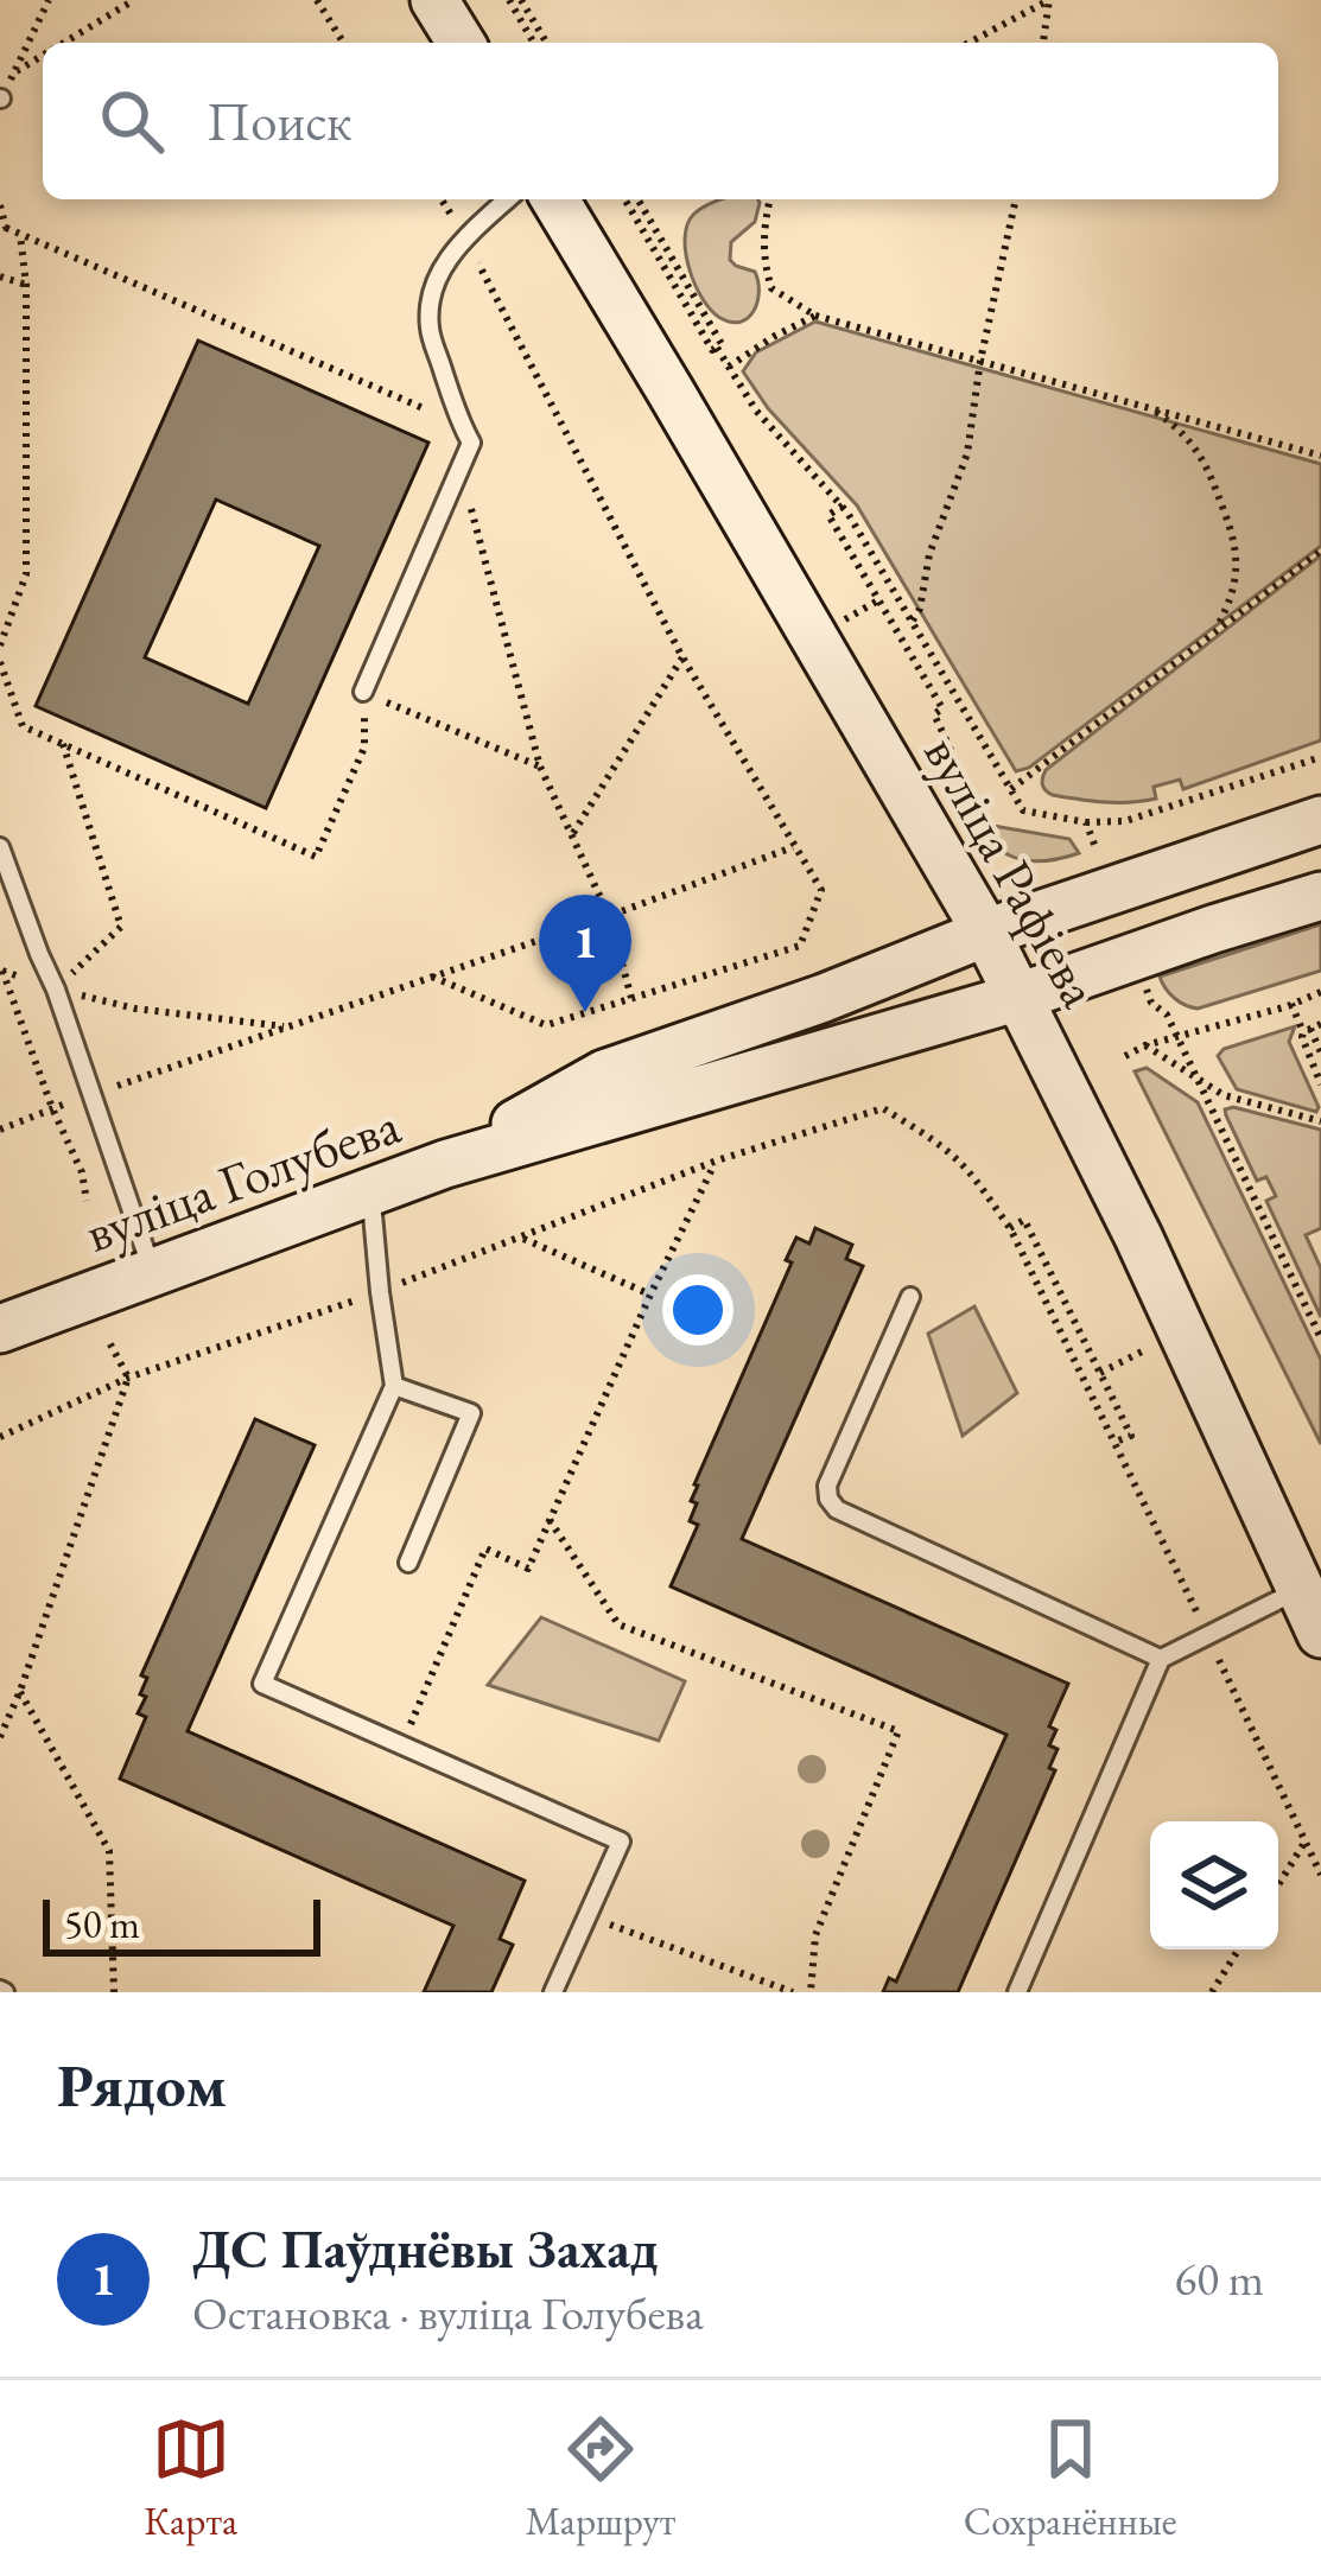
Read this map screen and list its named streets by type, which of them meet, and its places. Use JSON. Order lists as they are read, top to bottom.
{
  "streets": {
    "main road": ["вуліца Рафіева", "вуліца Голубева"]
  },
  "crossings": [
    ["вуліца Рафіева", "вуліца Голубева"]
  ],
  "scale_bar": "50 m",
  "page": {
    "search": "Поиск",
    "pins": "1",
    "scale": "50 m",
    "heading": "Рядом",
    "list": [
      {
        "mark": "1",
        "name": "ДС Паўднёвы Захад",
        "note": "Остановка · вуліца Голубева",
        "value": "60 m"
      }
    ],
    "nav": ["Карта", "Маршрут", "Сохранённые"]
  }
}
